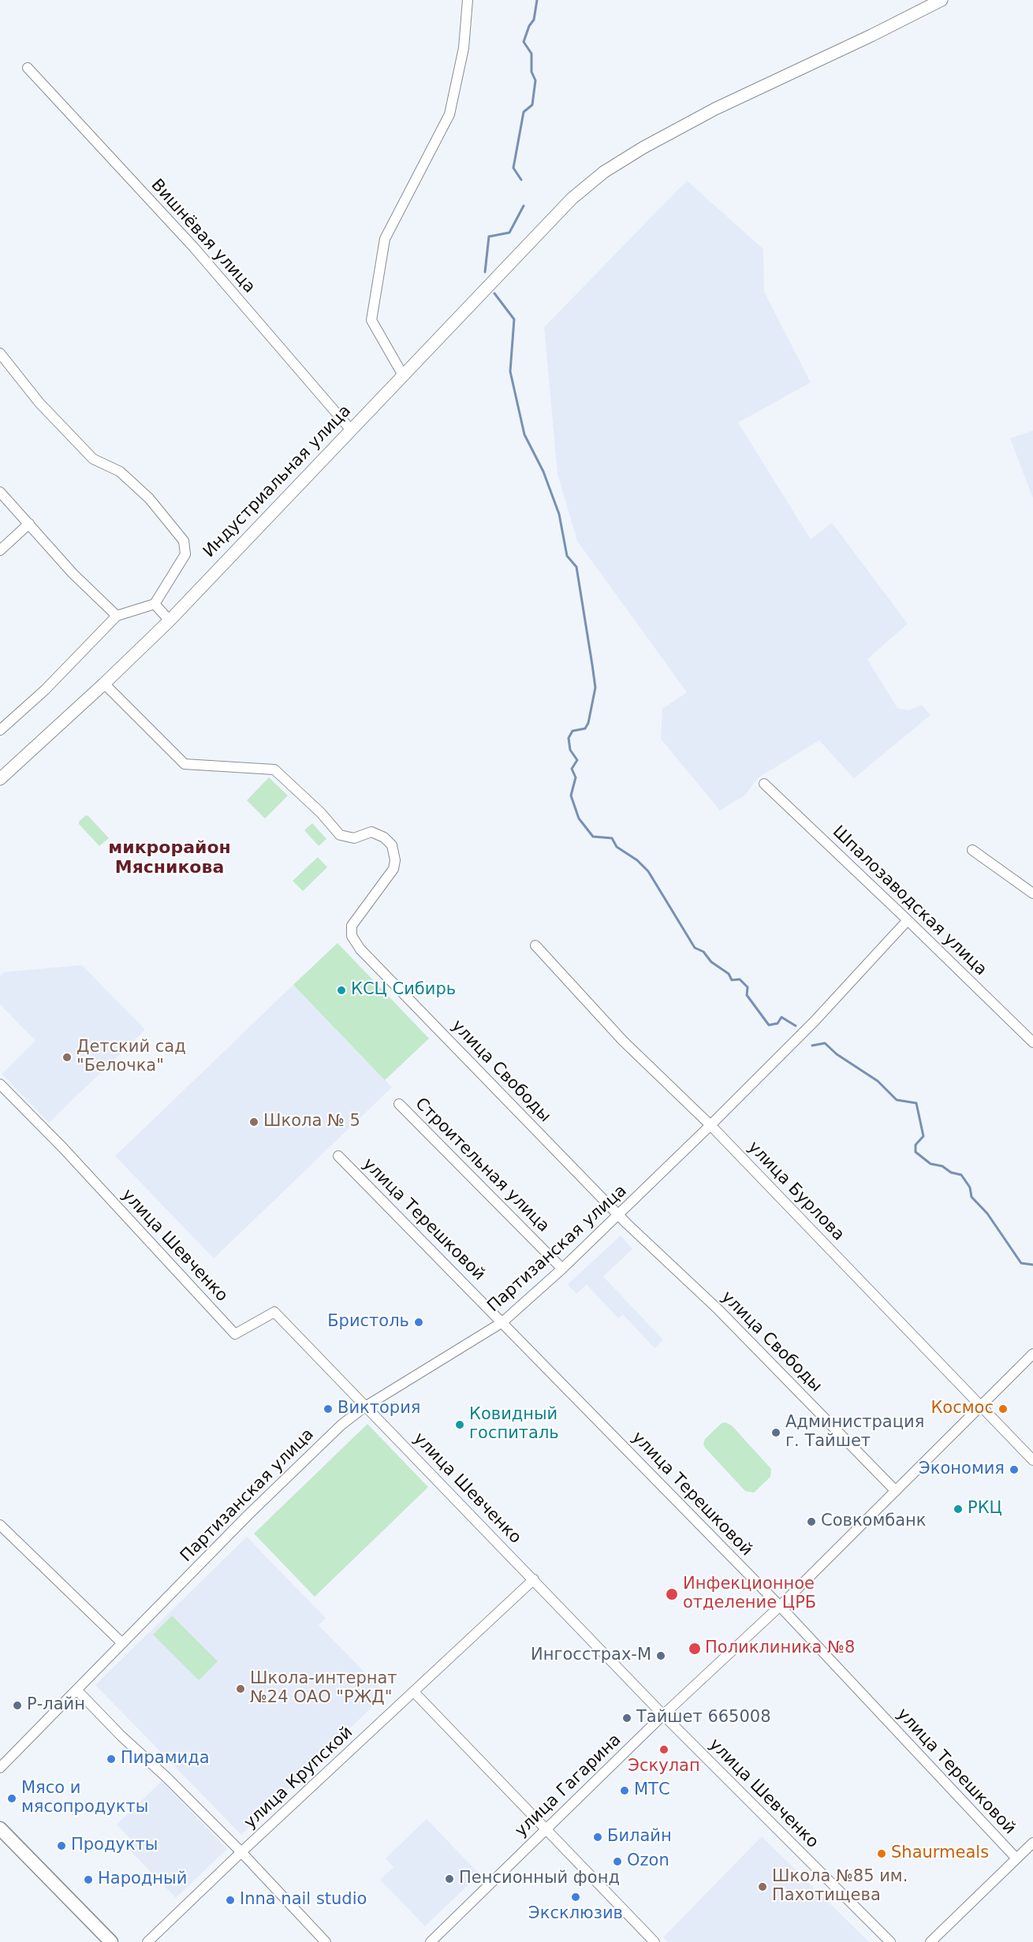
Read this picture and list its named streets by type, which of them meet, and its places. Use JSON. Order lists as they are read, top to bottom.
{
  "streets": {
    "street": [
      "Вишнёвая улица",
      "Индустриальная улица",
      "Шпалозаводская улица",
      "улица Свободы",
      "Строительная улица",
      "улица Бурлова",
      "улица Терешковой",
      "улица Шевченко",
      "Партизанская улица",
      "улица Крупской",
      "улица Гагарина"
    ]
  },
  "crossings": [
    ["Вишнёвая улица", "Индустриальная улица"],
    ["Индустриальная улица", "улица Свободы"],
    ["Шпалозаводская улица", "Партизанская улица"],
    ["улица Свободы", "Партизанская улица"],
    ["улица Свободы", "улица Гагарина"],
    ["Строительная улица", "Партизанская улица"],
    ["улица Бурлова", "Партизанская улица"],
    ["улица Бурлова", "улица Гагарина"],
    ["улица Терешковой", "Партизанская улица"],
    ["улица Терешковой", "улица Гагарина"],
    ["улица Шевченко", "Партизанская улица"],
    ["улица Шевченко", "улица Крупской"],
    ["улица Шевченко", "улица Гагарина"]
  ],
  "districts": ["микрорайон Мясникова"],
  "places": [
    "КСЦ Сибирь",
    "Детский сад \"Белочка\"",
    "Школа № 5",
    "Бристоль",
    "Виктория",
    "Космос",
    "Ковидный госпиталь",
    "Администрация г. Тайшет",
    "Экономия",
    "РКЦ",
    "Совкомбанк",
    "Инфекционное отделение ЦРБ",
    "Поликлиника №8",
    "Ингосстрах-М",
    "Школа-интернат №24 ОАО \"РЖД\"",
    "Р-лайн",
    "Тайшет 665008",
    "Эскулап",
    "Пирамида",
    "МТС",
    "Мясо и мясопродукты",
    "Билайн",
    "Продукты",
    "Shaurmeals",
    "Ozon",
    "Пенсионный фонд",
    "Народный",
    "Школа №85 им. Пахотищева",
    "Эксклюзив",
    "Inna nail studio"
  ]
}
